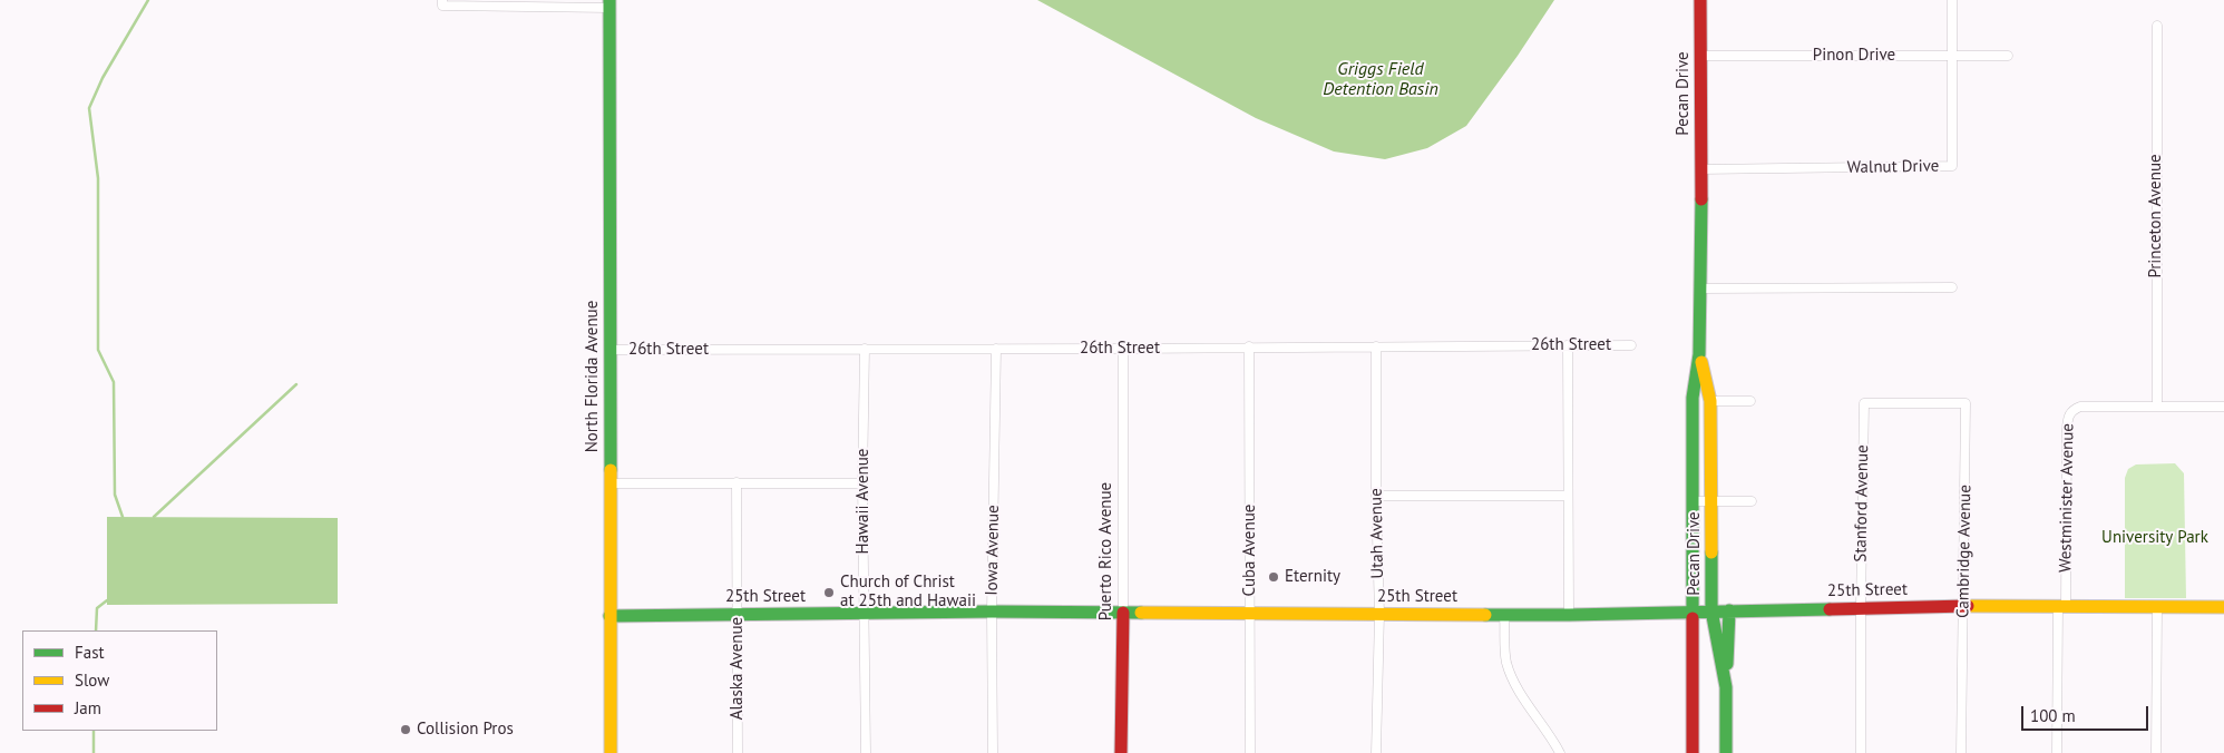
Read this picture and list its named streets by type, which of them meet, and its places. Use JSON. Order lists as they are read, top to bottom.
{
  "streets": {
    "main road": [
      "Pecan Drive",
      "North Florida Avenue",
      "Puerto Rico Avenue",
      "25th Street"
    ],
    "street": [
      "Pinon Drive",
      "Walnut Drive",
      "Princeton Avenue",
      "26th Street",
      "Westminister Avenue",
      "Hawaii Avenue",
      "Stanford Avenue",
      "Utah Avenue",
      "Iowa Avenue",
      "Cuba Avenue",
      "Cambridge Avenue",
      "Alaska Avenue"
    ]
  },
  "crossings": [
    ["Pinon Drive", "Pecan Drive"],
    ["Pinon Drive", "Walnut Drive"],
    ["Pecan Drive", "Walnut Drive"],
    ["Pecan Drive", "25th Street"],
    ["Princeton Avenue", "Westminister Avenue"],
    ["26th Street", "North Florida Avenue"],
    ["26th Street", "Hawaii Avenue"],
    ["26th Street", "Utah Avenue"],
    ["26th Street", "Iowa Avenue"],
    ["26th Street", "Cuba Avenue"],
    ["26th Street", "Puerto Rico Avenue"],
    ["North Florida Avenue", "25th Street"],
    ["Westminister Avenue", "25th Street"],
    ["Hawaii Avenue", "25th Street"],
    ["Stanford Avenue", "Cambridge Avenue"],
    ["Stanford Avenue", "25th Street"],
    ["Utah Avenue", "25th Street"],
    ["Iowa Avenue", "25th Street"],
    ["Cuba Avenue", "25th Street"],
    ["Puerto Rico Avenue", "25th Street"],
    ["Cambridge Avenue", "25th Street"],
    ["25th Street", "Alaska Avenue"]
  ],
  "water": ["Griggs Field Detention Basin"],
  "parks": ["University Park"],
  "places": ["Eternity", "Church of Christ at 25th and Hawaii", "Collision Pros"],
  "legend": ["Fast", "Slow", "Jam"],
  "scale_bar": "100 m"
}
